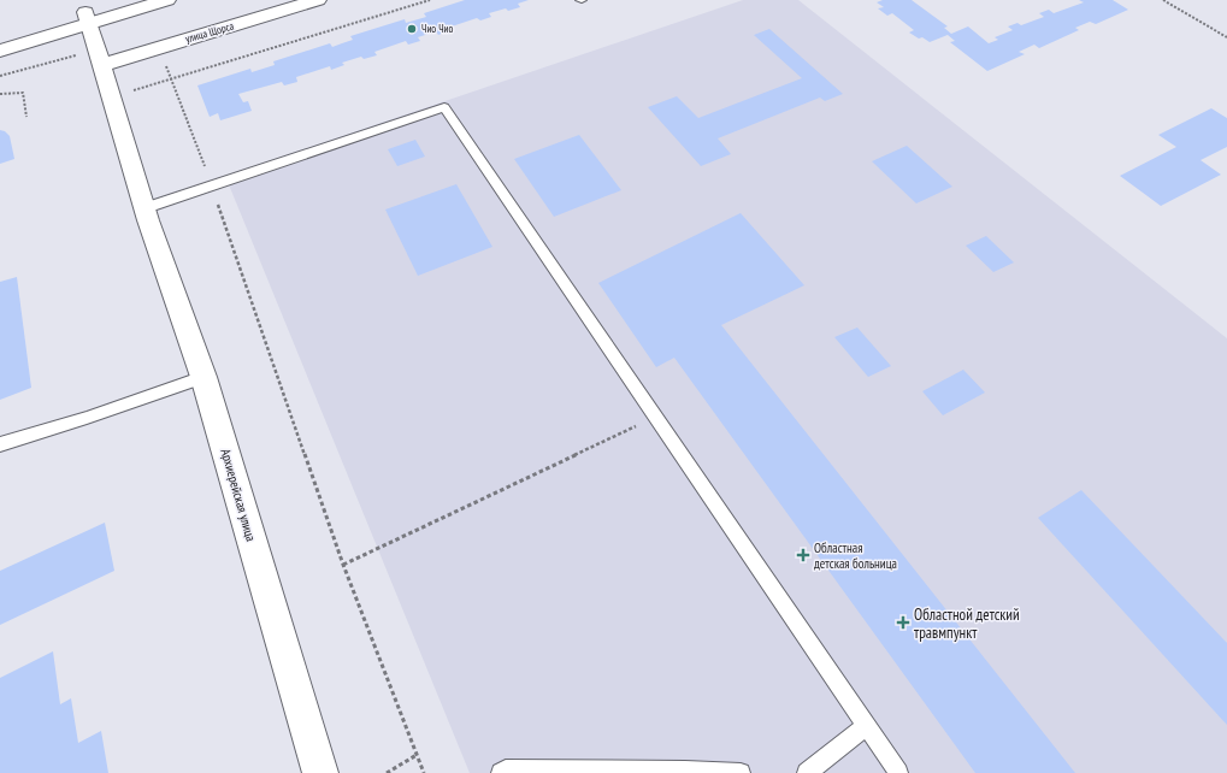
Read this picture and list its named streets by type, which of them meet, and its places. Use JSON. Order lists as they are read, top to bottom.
{
  "streets": {
    "street": ["улица Щорса", "Архиерейская улица"]
  },
  "crossings": [
    ["улица Щорса", "Архиерейская улица"]
  ],
  "places": {
    "other": ["Чио Чио"],
    "health": ["Областная детская больница", "Областной детский травмпункт"]
  }
}
